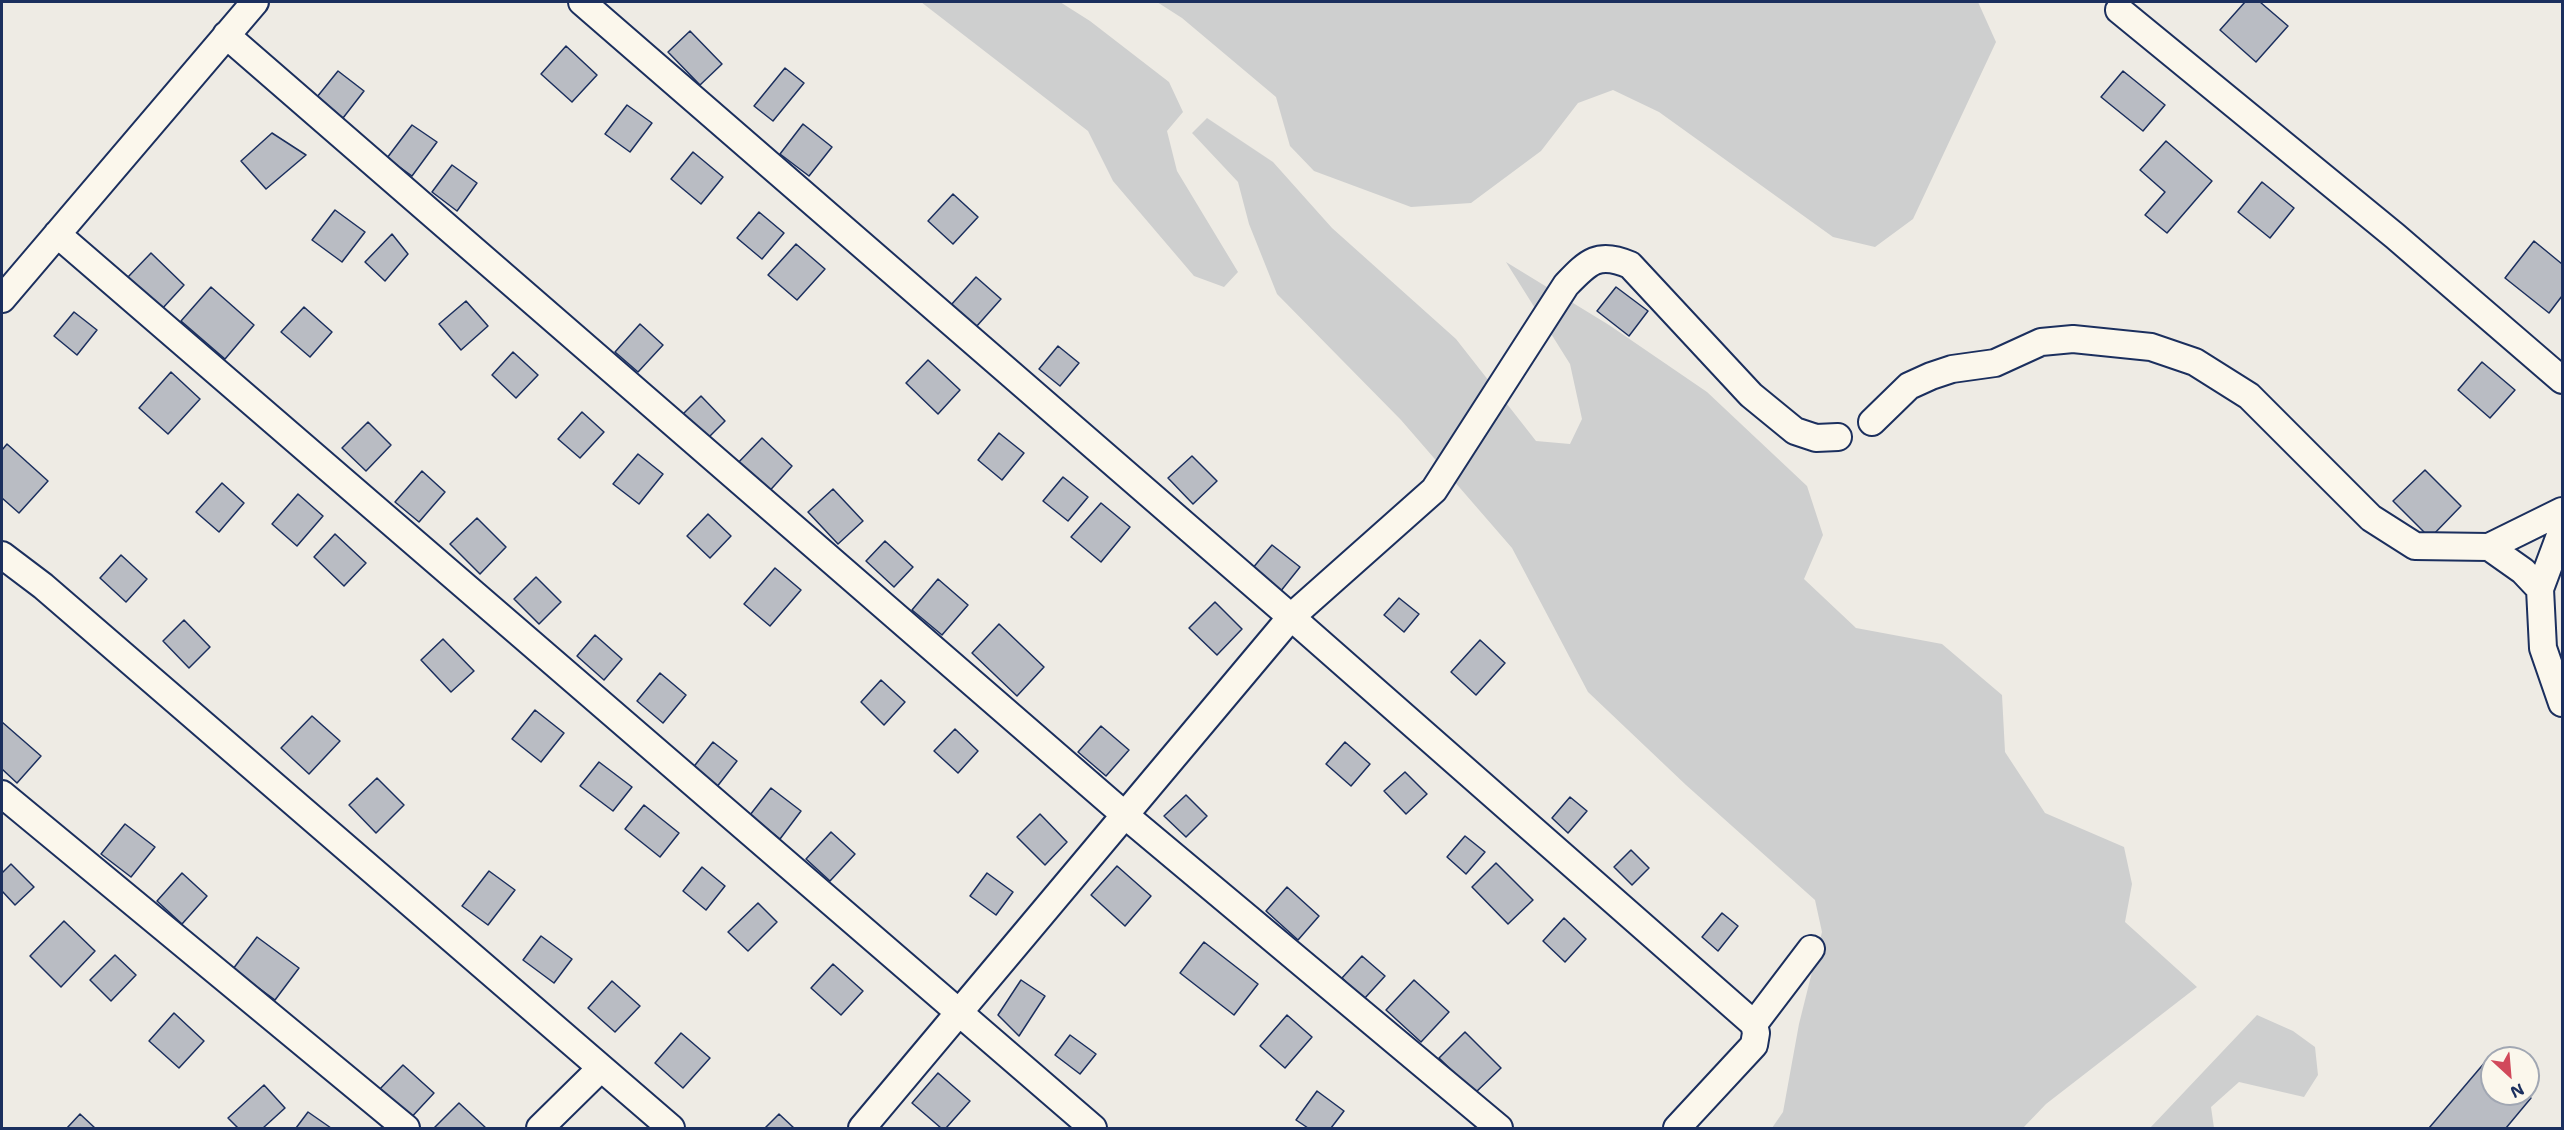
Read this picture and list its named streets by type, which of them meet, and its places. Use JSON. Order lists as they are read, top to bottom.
{
  "north": "bottom right"
}
